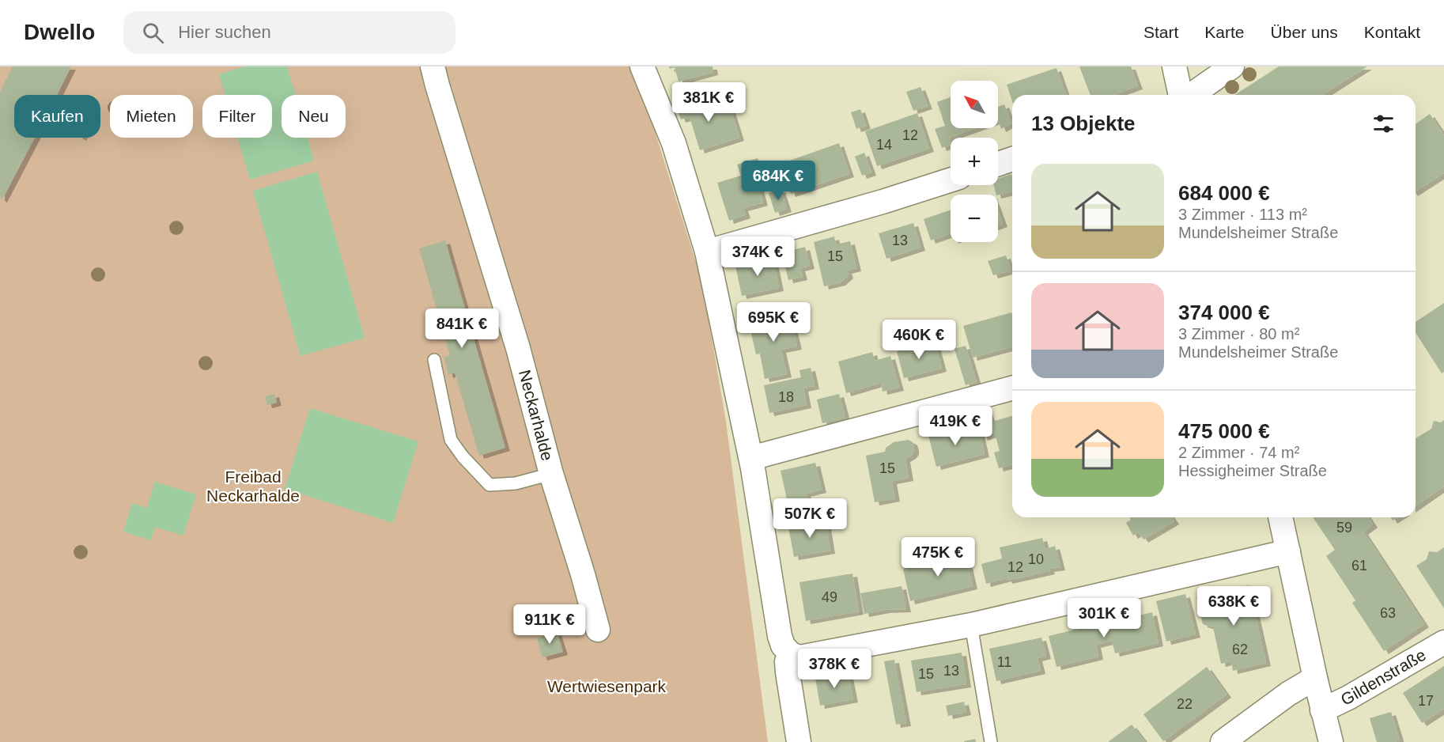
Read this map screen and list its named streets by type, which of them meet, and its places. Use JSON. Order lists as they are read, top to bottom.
{
  "streets": {
    "street": ["Neckarhalde", "Gildenstraße"]
  },
  "parks": ["Freibad Neckarhalde", "Wertwiesenpark"],
  "house_numbers": [
    "12",
    "14",
    "13",
    "15",
    "18",
    "15",
    "59",
    "10",
    "61",
    "12",
    "49",
    "63",
    "62",
    "11",
    "13",
    "15",
    "17",
    "22"
  ],
  "north": "top left",
  "page": {
    "header": "Dwello",
    "search": "Hier suchen",
    "nav": [
      "Start",
      "Karte",
      "Über uns",
      "Kontakt"
    ],
    "map_buttons": ["+", "−"],
    "price": [
      "381K €",
      "684K €",
      "374K €",
      "695K €",
      "841K €",
      "460K €",
      "419K €",
      "507K €",
      "475K €",
      "638K €",
      "301K €",
      "911K €",
      "378K €"
    ],
    "chip": [
      "Kaufen",
      "Mieten",
      "Filter",
      "Neu"
    ],
    "heading": "13 Objekte",
    "list": [
      {
        "name": "684 000 €",
        "note": "3 Zimmer · 113 m² · Mundelsheimer Straße"
      },
      {
        "name": "374 000 €",
        "note": "3 Zimmer · 80 m² · Mundelsheimer Straße"
      },
      {
        "name": "475 000 €",
        "note": "2 Zimmer · 74 m² · Hessigheimer Straße"
      }
    ]
  }
}
